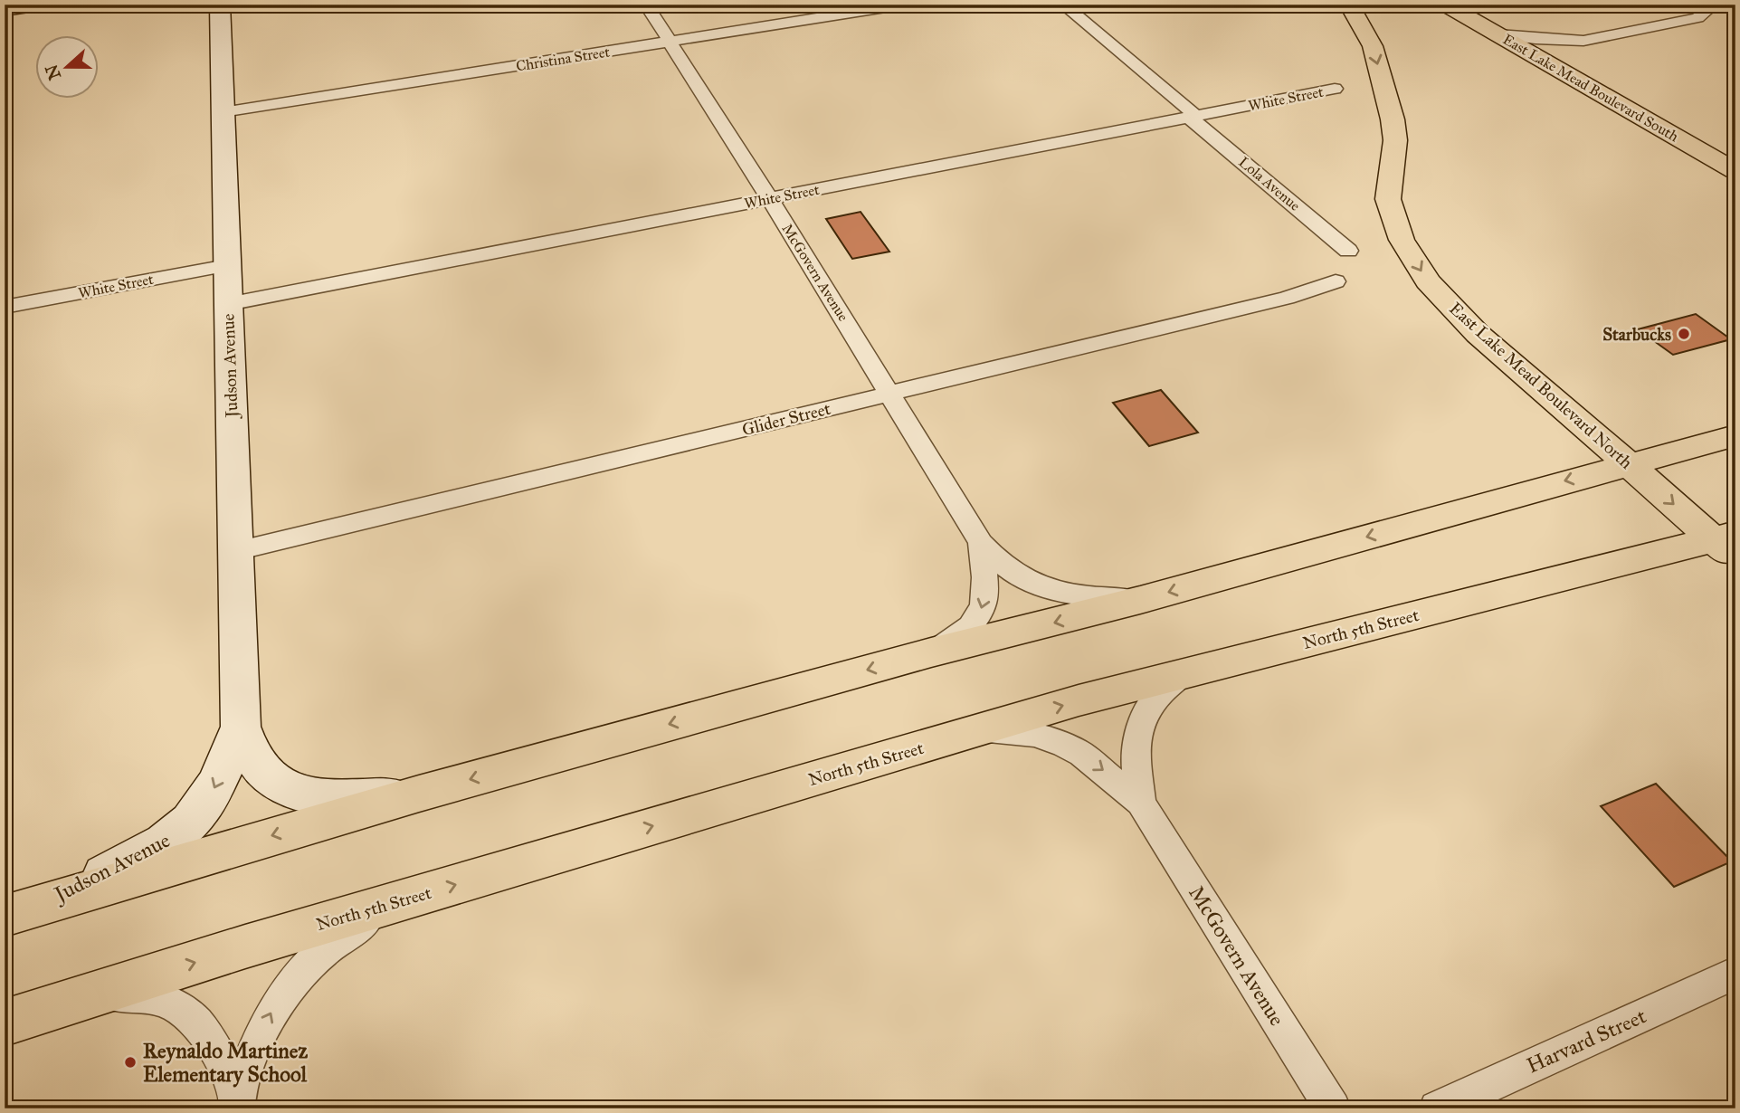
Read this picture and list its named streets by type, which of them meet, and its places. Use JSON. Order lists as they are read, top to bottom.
{
  "streets": {
    "main road": ["East Lake Mead Boulevard South", "East Lake Mead Boulevard North", "North 5th Street"],
    "street": [
      "Christina Street",
      "White Street",
      "Lola Avenue",
      "McGovern Avenue",
      "Judson Avenue",
      "Glider Street",
      "Harvard Street"
    ]
  },
  "crossings": [
    ["Christina Street", "McGovern Avenue"],
    ["Christina Street", "Judson Avenue"],
    ["White Street", "Lola Avenue"],
    ["White Street", "McGovern Avenue"],
    ["White Street", "Judson Avenue"],
    ["McGovern Avenue", "Glider Street"],
    ["McGovern Avenue", "North 5th Street"],
    ["Judson Avenue", "Glider Street"],
    ["East Lake Mead Boulevard North", "North 5th Street"]
  ],
  "one_way": ["East Lake Mead Boulevard North"],
  "places": ["Starbucks", "Reynaldo Martinez Elementary School"],
  "north": "left"
}
